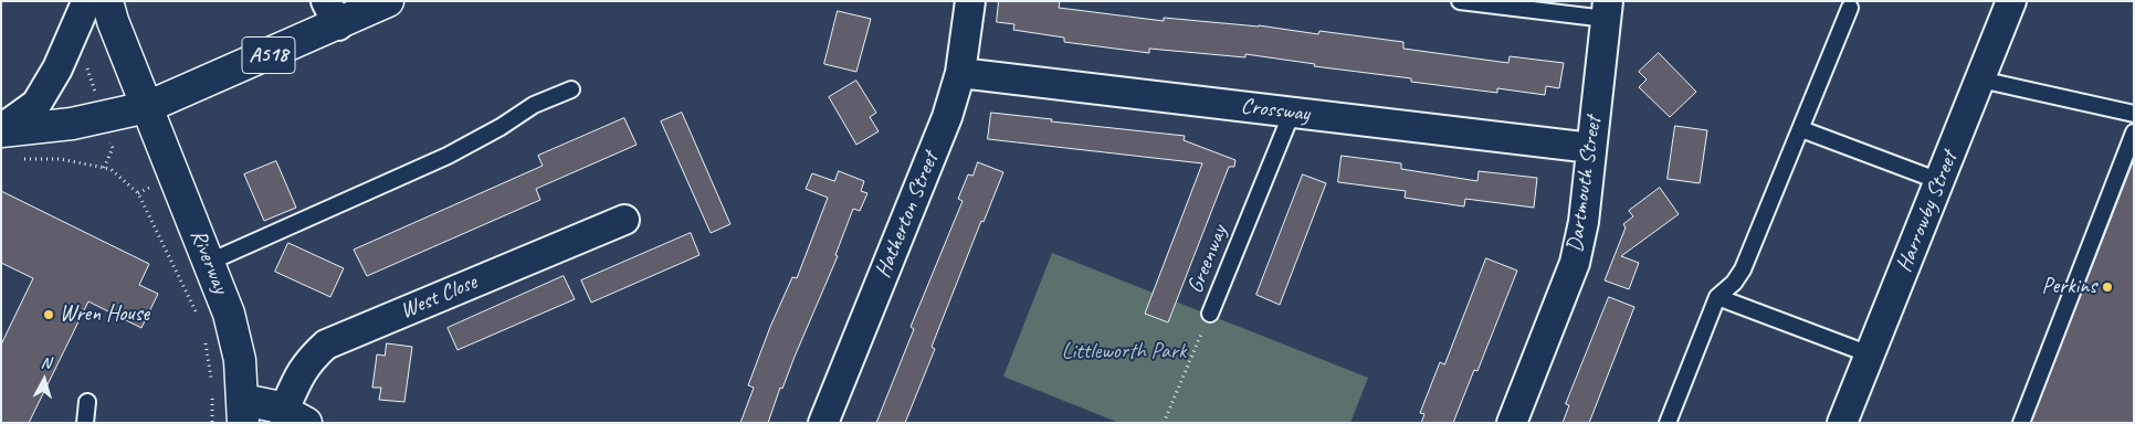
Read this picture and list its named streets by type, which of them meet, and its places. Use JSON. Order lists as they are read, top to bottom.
{
  "streets": {
    "main road": ["A518", "Riverway"],
    "street": [
      "Crossway",
      "Dartmouth Street",
      "Harrowby Street",
      "Hatherton Street",
      "West Close"
    ],
    "lane": ["Greenway"]
  },
  "crossings": [
    ["A518", "Riverway"],
    ["Crossway", "Dartmouth Street"],
    ["Crossway", "Hatherton Street"],
    ["Crossway", "Greenway"]
  ],
  "parks": ["Littleworth Park"],
  "places": ["Perkins", "Wren House"],
  "north": "top"
}
